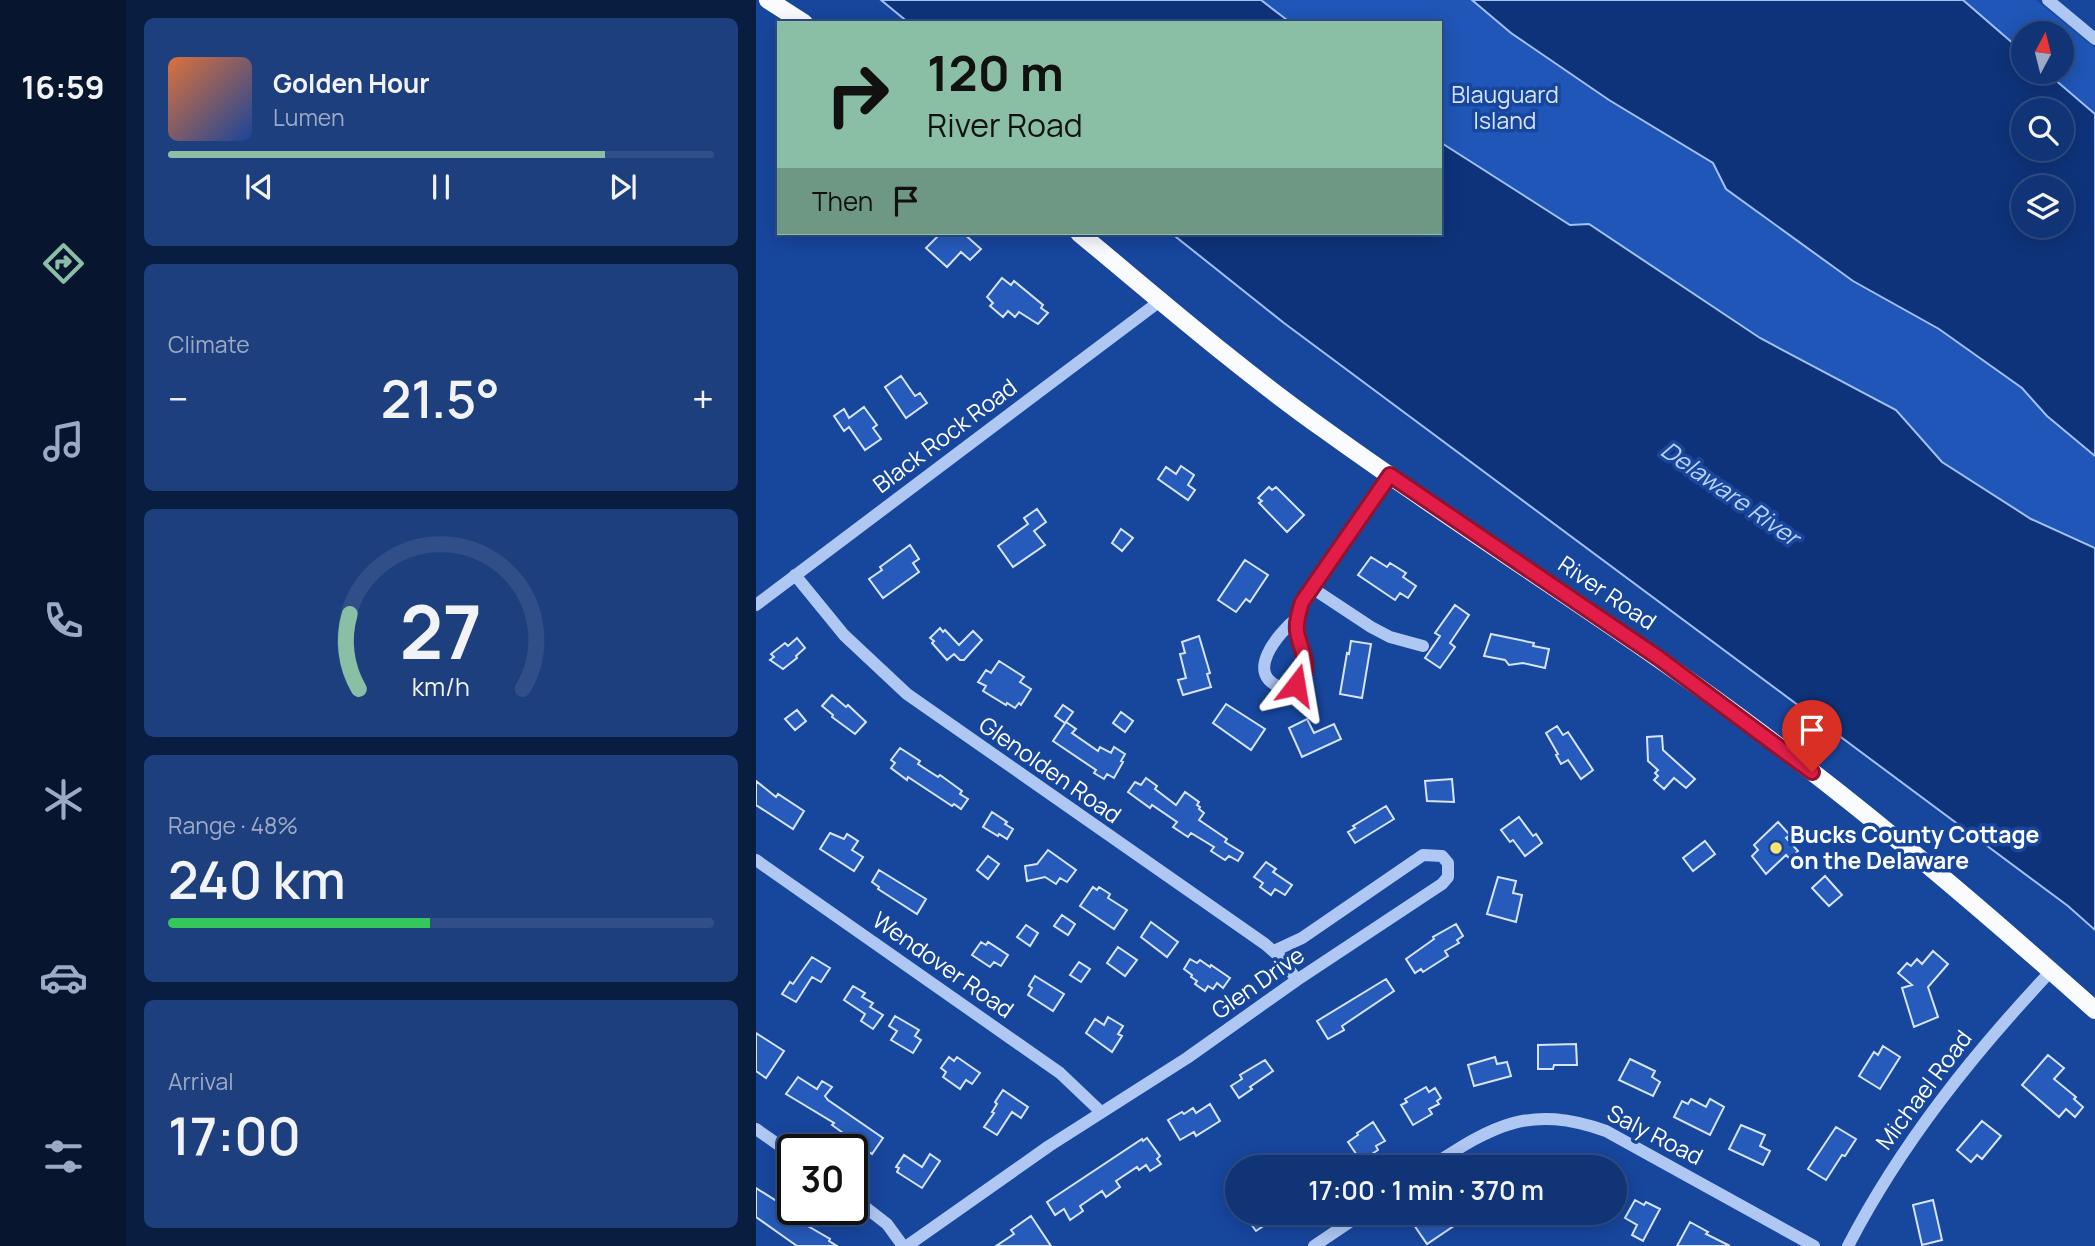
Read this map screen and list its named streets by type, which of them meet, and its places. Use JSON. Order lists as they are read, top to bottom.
{
  "streets": {
    "main road": ["River Road"],
    "street": [
      "Black Rock Road",
      "Glenolden Road",
      "Wendover Road",
      "Glen Drive",
      "Michael Road",
      "Saly Road"
    ]
  },
  "crossings": [
    ["Black Rock Road", "River Road"],
    ["Black Rock Road", "Glenolden Road"],
    ["River Road", "Michael Road"],
    ["Glenolden Road", "Glen Drive"],
    ["Wendover Road", "Glen Drive"]
  ],
  "water": ["Delaware River"],
  "parks": ["Blauguard Island"],
  "places": ["Bucks County Cottage on the Delaware"],
  "north": "top",
  "page": {
    "tabs": "16:59",
    "turn": ["120 m", "River Road"],
    "song": ["Golden Hour", "Lumen"],
    "then": "Then",
    "tile": [
      "Climate",
      ["Range · 48%", "240 km"],
      ["Arrival", "17:00"]
    ],
    "heat": ["−", "21.5°", "+"],
    "limit": "30",
    "trip": "17:00 · 1 min · 370 m",
    "gauge": ["27", "km/h"]
  }
}
